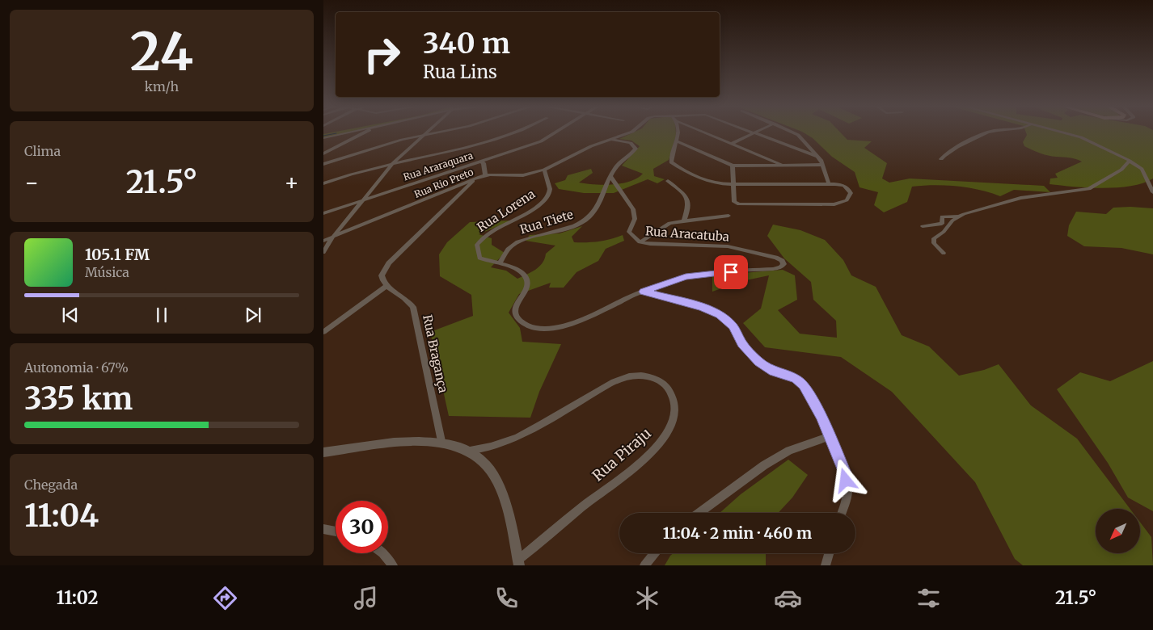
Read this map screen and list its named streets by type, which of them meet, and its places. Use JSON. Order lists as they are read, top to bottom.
{
  "streets": {
    "street": [
      "Rua Araraquara",
      "Rua Rio Preto",
      "Rua Lorena",
      "Rua Tiete",
      "Rua Aracatuba",
      "Rua Bragança",
      "Rua Piraju"
    ]
  },
  "crossings": [
    ["Rua Rio Preto", "Rua Lorena"],
    ["Rua Rio Preto", "Rua Tiete"],
    ["Rua Lorena", "Rua Tiete"],
    ["Rua Lorena", "Rua Aracatuba"],
    ["Rua Tiete", "Rua Aracatuba"]
  ],
  "north": "bottom left",
  "page": {
    "tile": [
      ["24", "km/h"],
      "Clima",
      ["Autonomia · 67%", "335 km"],
      ["Chegada", "11:04"]
    ],
    "turn": ["340 m", "Rua Lins"],
    "heat": ["−", "21.5°", "+"],
    "song": ["105.1 FM", "Música"],
    "limit": "30",
    "trip": "11:04 · 2 min · 460 m",
    "tabs": ["11:02", "21.5°"]
  }
}
